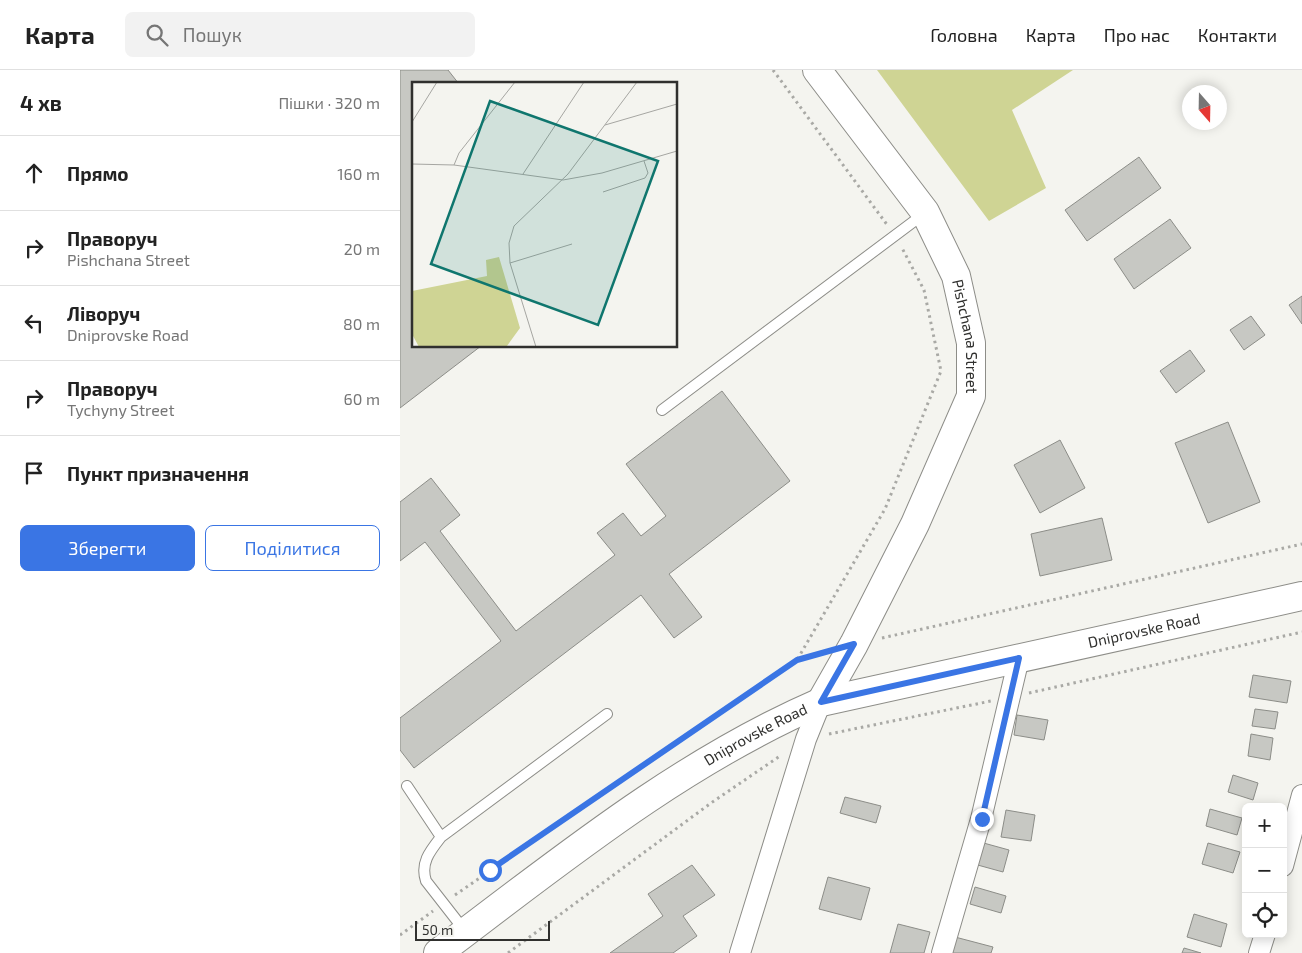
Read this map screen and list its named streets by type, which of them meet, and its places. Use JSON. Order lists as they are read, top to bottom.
{
  "streets": {
    "street": ["Pishchana Street", "Dniprovske Road"]
  },
  "crossings": [
    ["Pishchana Street", "Dniprovske Road"]
  ],
  "scale_bar": "50 m",
  "north": "bottom",
  "page": {
    "header": "Карта",
    "search": "Пошук",
    "nav": [
      "Головна",
      "Карта",
      "Про нас",
      "Контакти"
    ],
    "heading": ["4 хв", "Пішки · 320 m"],
    "list": [
      ["Прямо", "160 m"],
      ["Праворуч", "Pishchana Street", "20 m"],
      ["Ліворуч", "Dniprovske Road", "80 m"],
      ["Праворуч", "Tychyny Street", "60 m"],
      "Пункт призначення"
    ],
    "buttons": ["Зберегти", "Поділитися"],
    "map_buttons": ["+", "−"],
    "scale": "50 m"
  }
}
